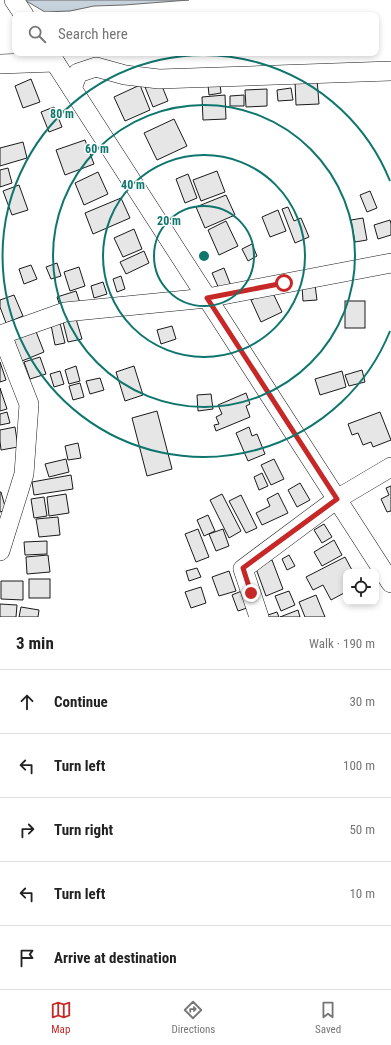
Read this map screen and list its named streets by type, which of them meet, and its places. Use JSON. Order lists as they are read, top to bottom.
{
  "page": {
    "search": "Search here",
    "heading": ["3 min", "Walk · 190 m"],
    "list": [
      ["Continue", "30 m"],
      ["Turn left", "100 m"],
      ["Turn right", "50 m"],
      ["Turn left", "10 m"],
      "Arrive at destination"
    ],
    "nav": ["Map", "Directions", "Saved"]
  },
  "rings": [
    "80 m",
    "60 m",
    "40 m",
    "20 m"
  ]
}
